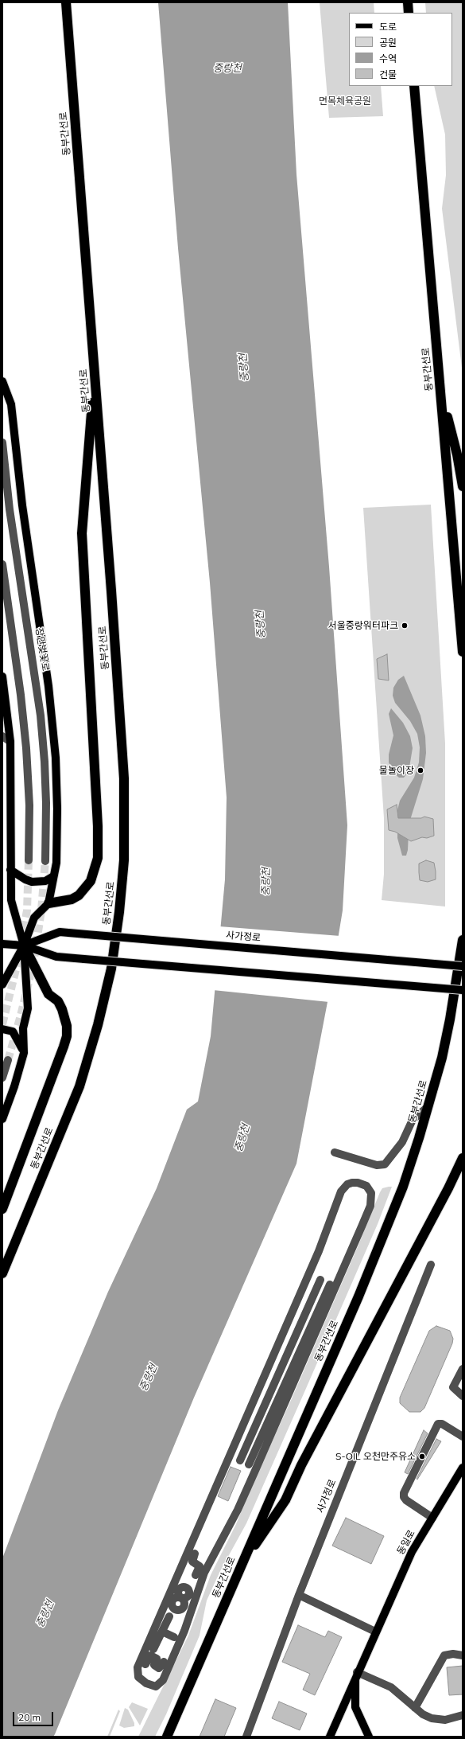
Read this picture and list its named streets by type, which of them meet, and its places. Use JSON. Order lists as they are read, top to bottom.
{
  "streets": {
    "highway": ["동부간선로"],
    "main road": ["사가정로", "동일로"],
    "street": ["장안벚꽃로"]
  },
  "water": ["중랑천"],
  "parks": ["면목체육공원"],
  "places": ["서울중랑워터파크", "물놀이장", "S-OIL 오천만주유소"],
  "legend": [
    "도로",
    "공원",
    "수역",
    "건물"
  ],
  "scale_bar": "20 m"
}
